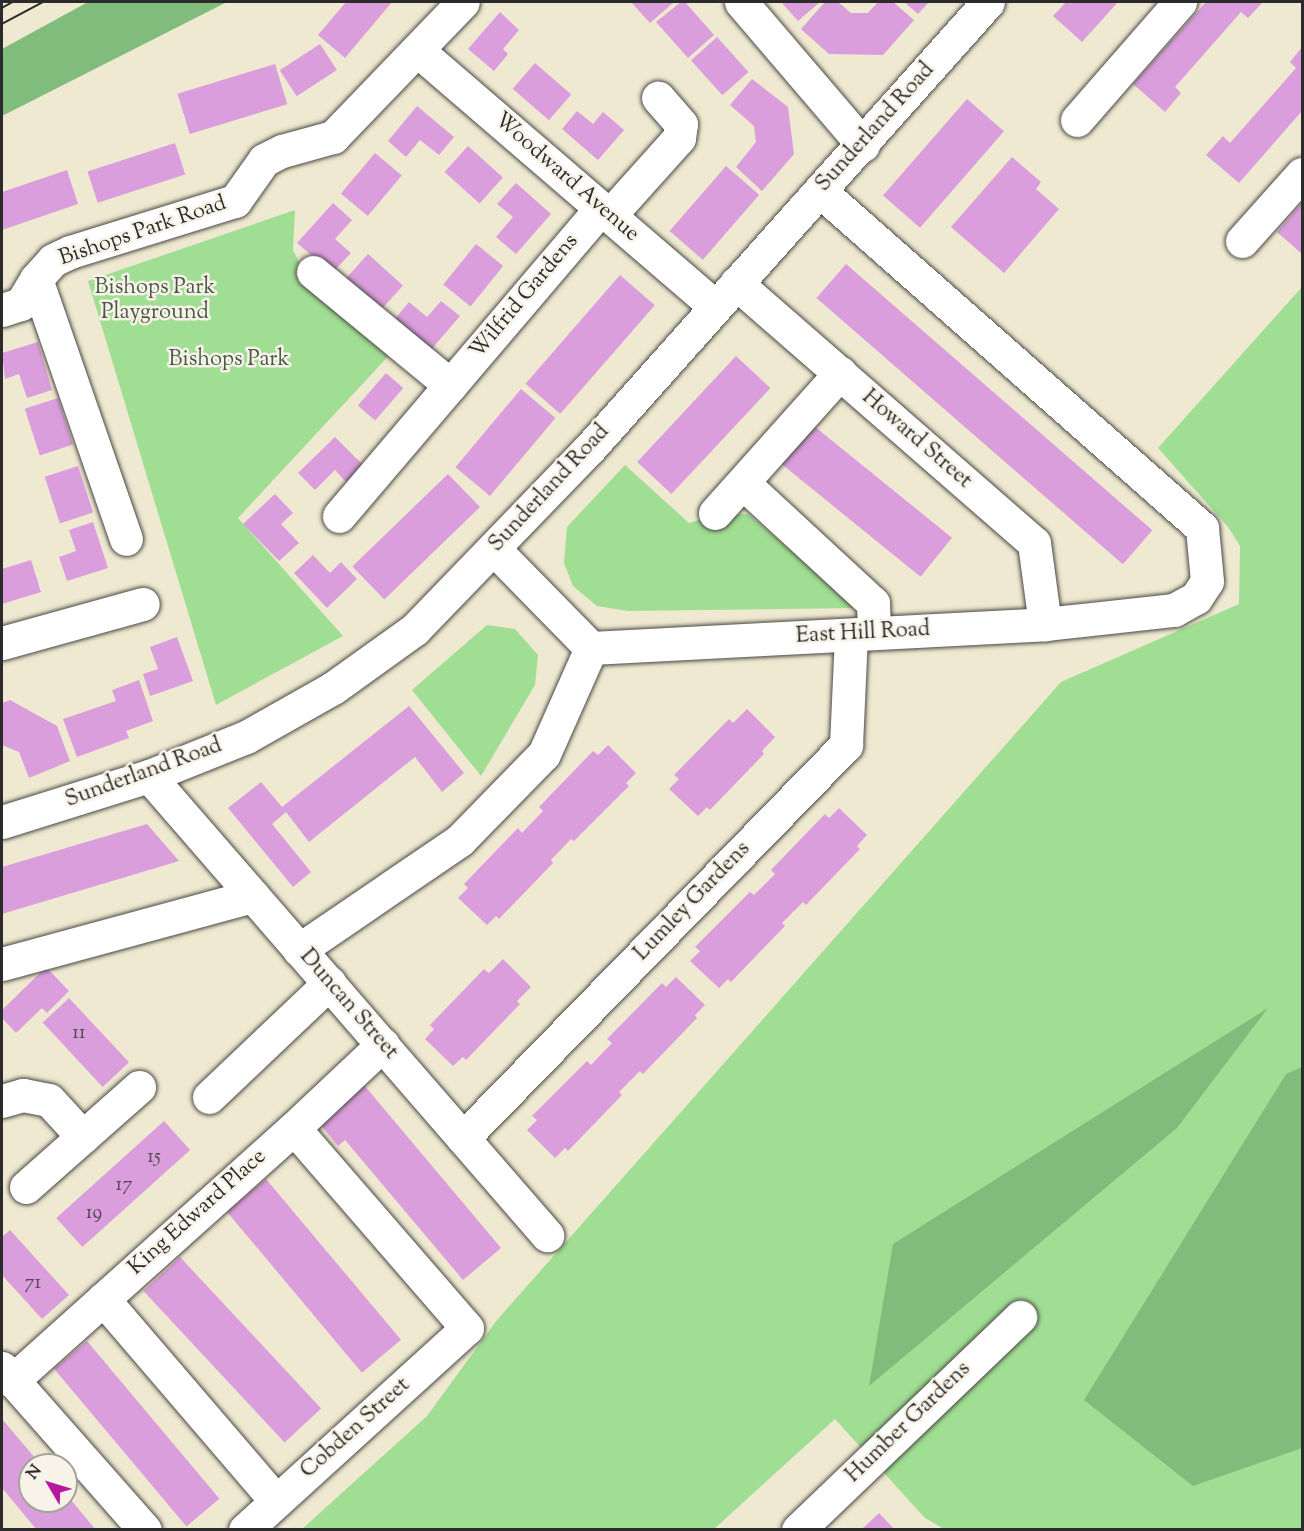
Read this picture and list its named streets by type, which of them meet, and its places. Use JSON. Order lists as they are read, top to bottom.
{
  "streets": {
    "street": [
      "Sunderland Road",
      "Woodward Avenue",
      "Bishops Park Road",
      "Wilfrid Gardens",
      "Howard Street",
      "East Hill Road",
      "Lumley Gardens",
      "Duncan Street",
      "King Edward Place",
      "Humber Gardens",
      "Cobden Street"
    ]
  },
  "crossings": [
    ["Sunderland Road", "Woodward Avenue"],
    ["Sunderland Road", "Howard Street"],
    ["Sunderland Road", "East Hill Road"],
    ["Sunderland Road", "Duncan Street"],
    ["Woodward Avenue", "Bishops Park Road"],
    ["Woodward Avenue", "Wilfrid Gardens"],
    ["Woodward Avenue", "Howard Street"],
    ["Howard Street", "East Hill Road"],
    ["East Hill Road", "Lumley Gardens"],
    ["Lumley Gardens", "Duncan Street"],
    ["Duncan Street", "King Edward Place"],
    ["King Edward Place", "Cobden Street"]
  ],
  "parks": ["Bishops Park Playground", "Bishops Park"],
  "house_numbers": [
    "11",
    "15",
    "17",
    "19",
    "71"
  ],
  "north": "top left"
}
